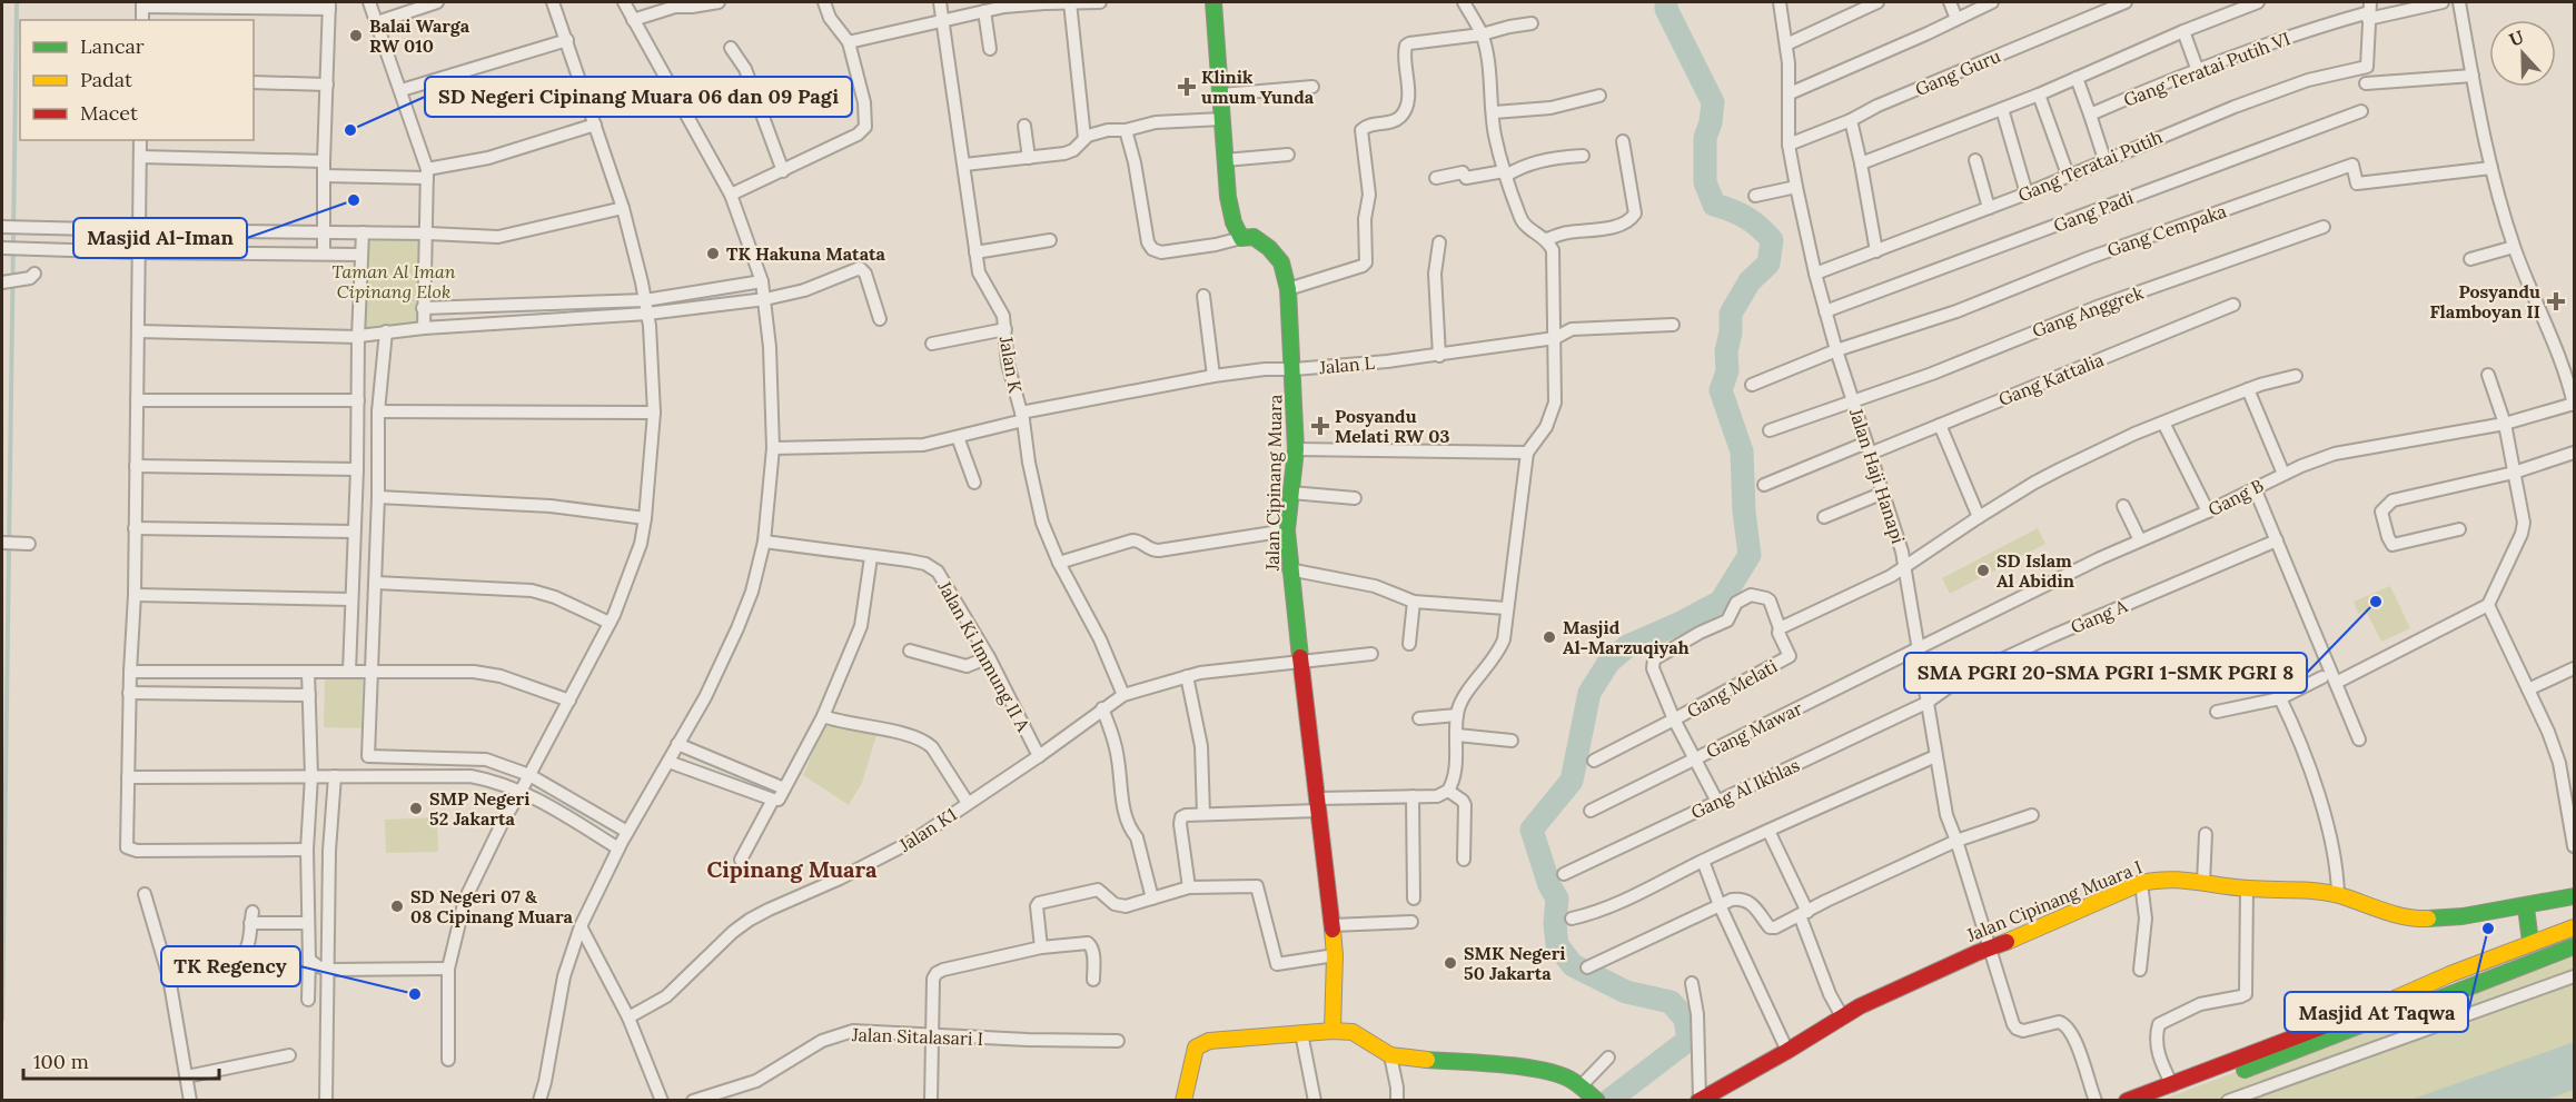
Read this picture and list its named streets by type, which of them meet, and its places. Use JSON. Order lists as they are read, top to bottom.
{
  "streets": {
    "street": [
      "Gang Teratai Putih VI",
      "Gang Guru",
      "Gang Teratai Putih",
      "Gang Padi",
      "Gang Cempaka",
      "Gang Anggrek",
      "Jalan K",
      "Jalan L",
      "Gang Kattalia",
      "Jalan Haji Hanapi",
      "Jalan Cipinang Muara",
      "Gang B",
      "Gang A",
      "Jalan Ki Immung II A",
      "Gang Melati",
      "Gang Mawar",
      "Gang Al Ikhlas",
      "Jalan K1",
      "Jalan Cipinang Muara I",
      "Jalan Sitalasari I"
    ]
  },
  "crossings": [
    ["Gang Teratai Putih VI", "Gang Teratai Putih"],
    ["Gang Guru", "Jalan Haji Hanapi"],
    ["Gang Teratai Putih", "Jalan Haji Hanapi"],
    ["Gang Padi", "Jalan Haji Hanapi"],
    ["Gang Cempaka", "Jalan Haji Hanapi"],
    ["Gang Anggrek", "Jalan Haji Hanapi"],
    ["Jalan K", "Jalan L"],
    ["Jalan K", "Jalan K1"],
    ["Jalan L", "Jalan Cipinang Muara"],
    ["Gang Kattalia", "Jalan Haji Hanapi"],
    ["Jalan Haji Hanapi", "Gang B"],
    ["Jalan Haji Hanapi", "Gang A"],
    ["Jalan Haji Hanapi", "Gang Mawar"],
    ["Jalan Haji Hanapi", "Gang Al Ikhlas"],
    ["Jalan Haji Hanapi", "Jalan Cipinang Muara I"],
    ["Jalan Cipinang Muara", "Jalan K1"],
    ["Gang B", "Gang Mawar"],
    ["Gang A", "Gang Al Ikhlas"],
    ["Jalan Ki Immung II A", "Jalan K1"]
  ],
  "districts": ["Cipinang Muara"],
  "parks": ["Taman Al Iman Cipinang Elok"],
  "places": {
    "other": [
      "Balai Warga RW 010",
      "SD Negeri Cipinang Muara 06 dan 09 Pagi",
      "Masjid Al-Iman",
      "TK Hakuna Matata",
      "SD Islam Al Abidin",
      "SMA PGRI 20-SMA PGRI 1-SMK PGRI 8",
      "Masjid Al-Marzuqiyah",
      "SMP Negeri 52 Jakarta",
      "SD Negeri 07 & 08 Cipinang Muara",
      "Masjid At Taqwa",
      "SMK Negeri 50 Jakarta",
      "TK Regency"
    ],
    "health": ["Klinik umum Yunda", "Posyandu Flamboyan II", "Posyandu Melati RW 03"]
  },
  "legend": ["Lancar", "Padat", "Macet"],
  "scale_bar": "100 m",
  "north": "top"
}
